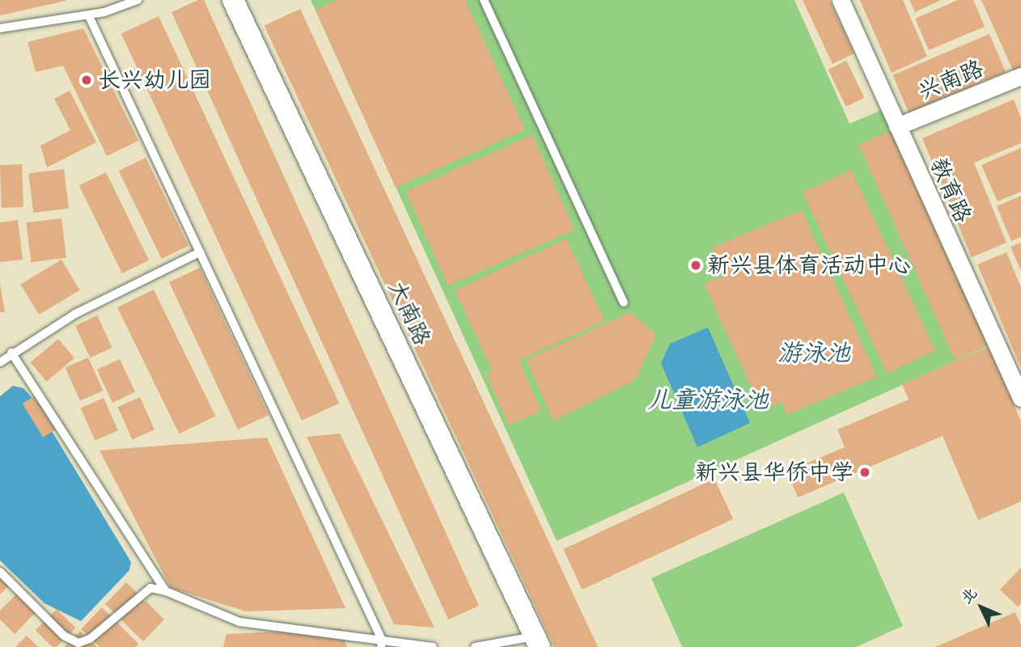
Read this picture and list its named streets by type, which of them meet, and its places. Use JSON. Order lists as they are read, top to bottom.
{
  "streets": {
    "street": ["兴南路", "教育路", "大南路"]
  },
  "crossings": [
    ["兴南路", "教育路"]
  ],
  "water": ["游泳池", "儿童游泳池"],
  "places": ["长兴幼儿园", "新兴县体育活动中心", "新兴县华侨中学"],
  "north": "top left"
}
